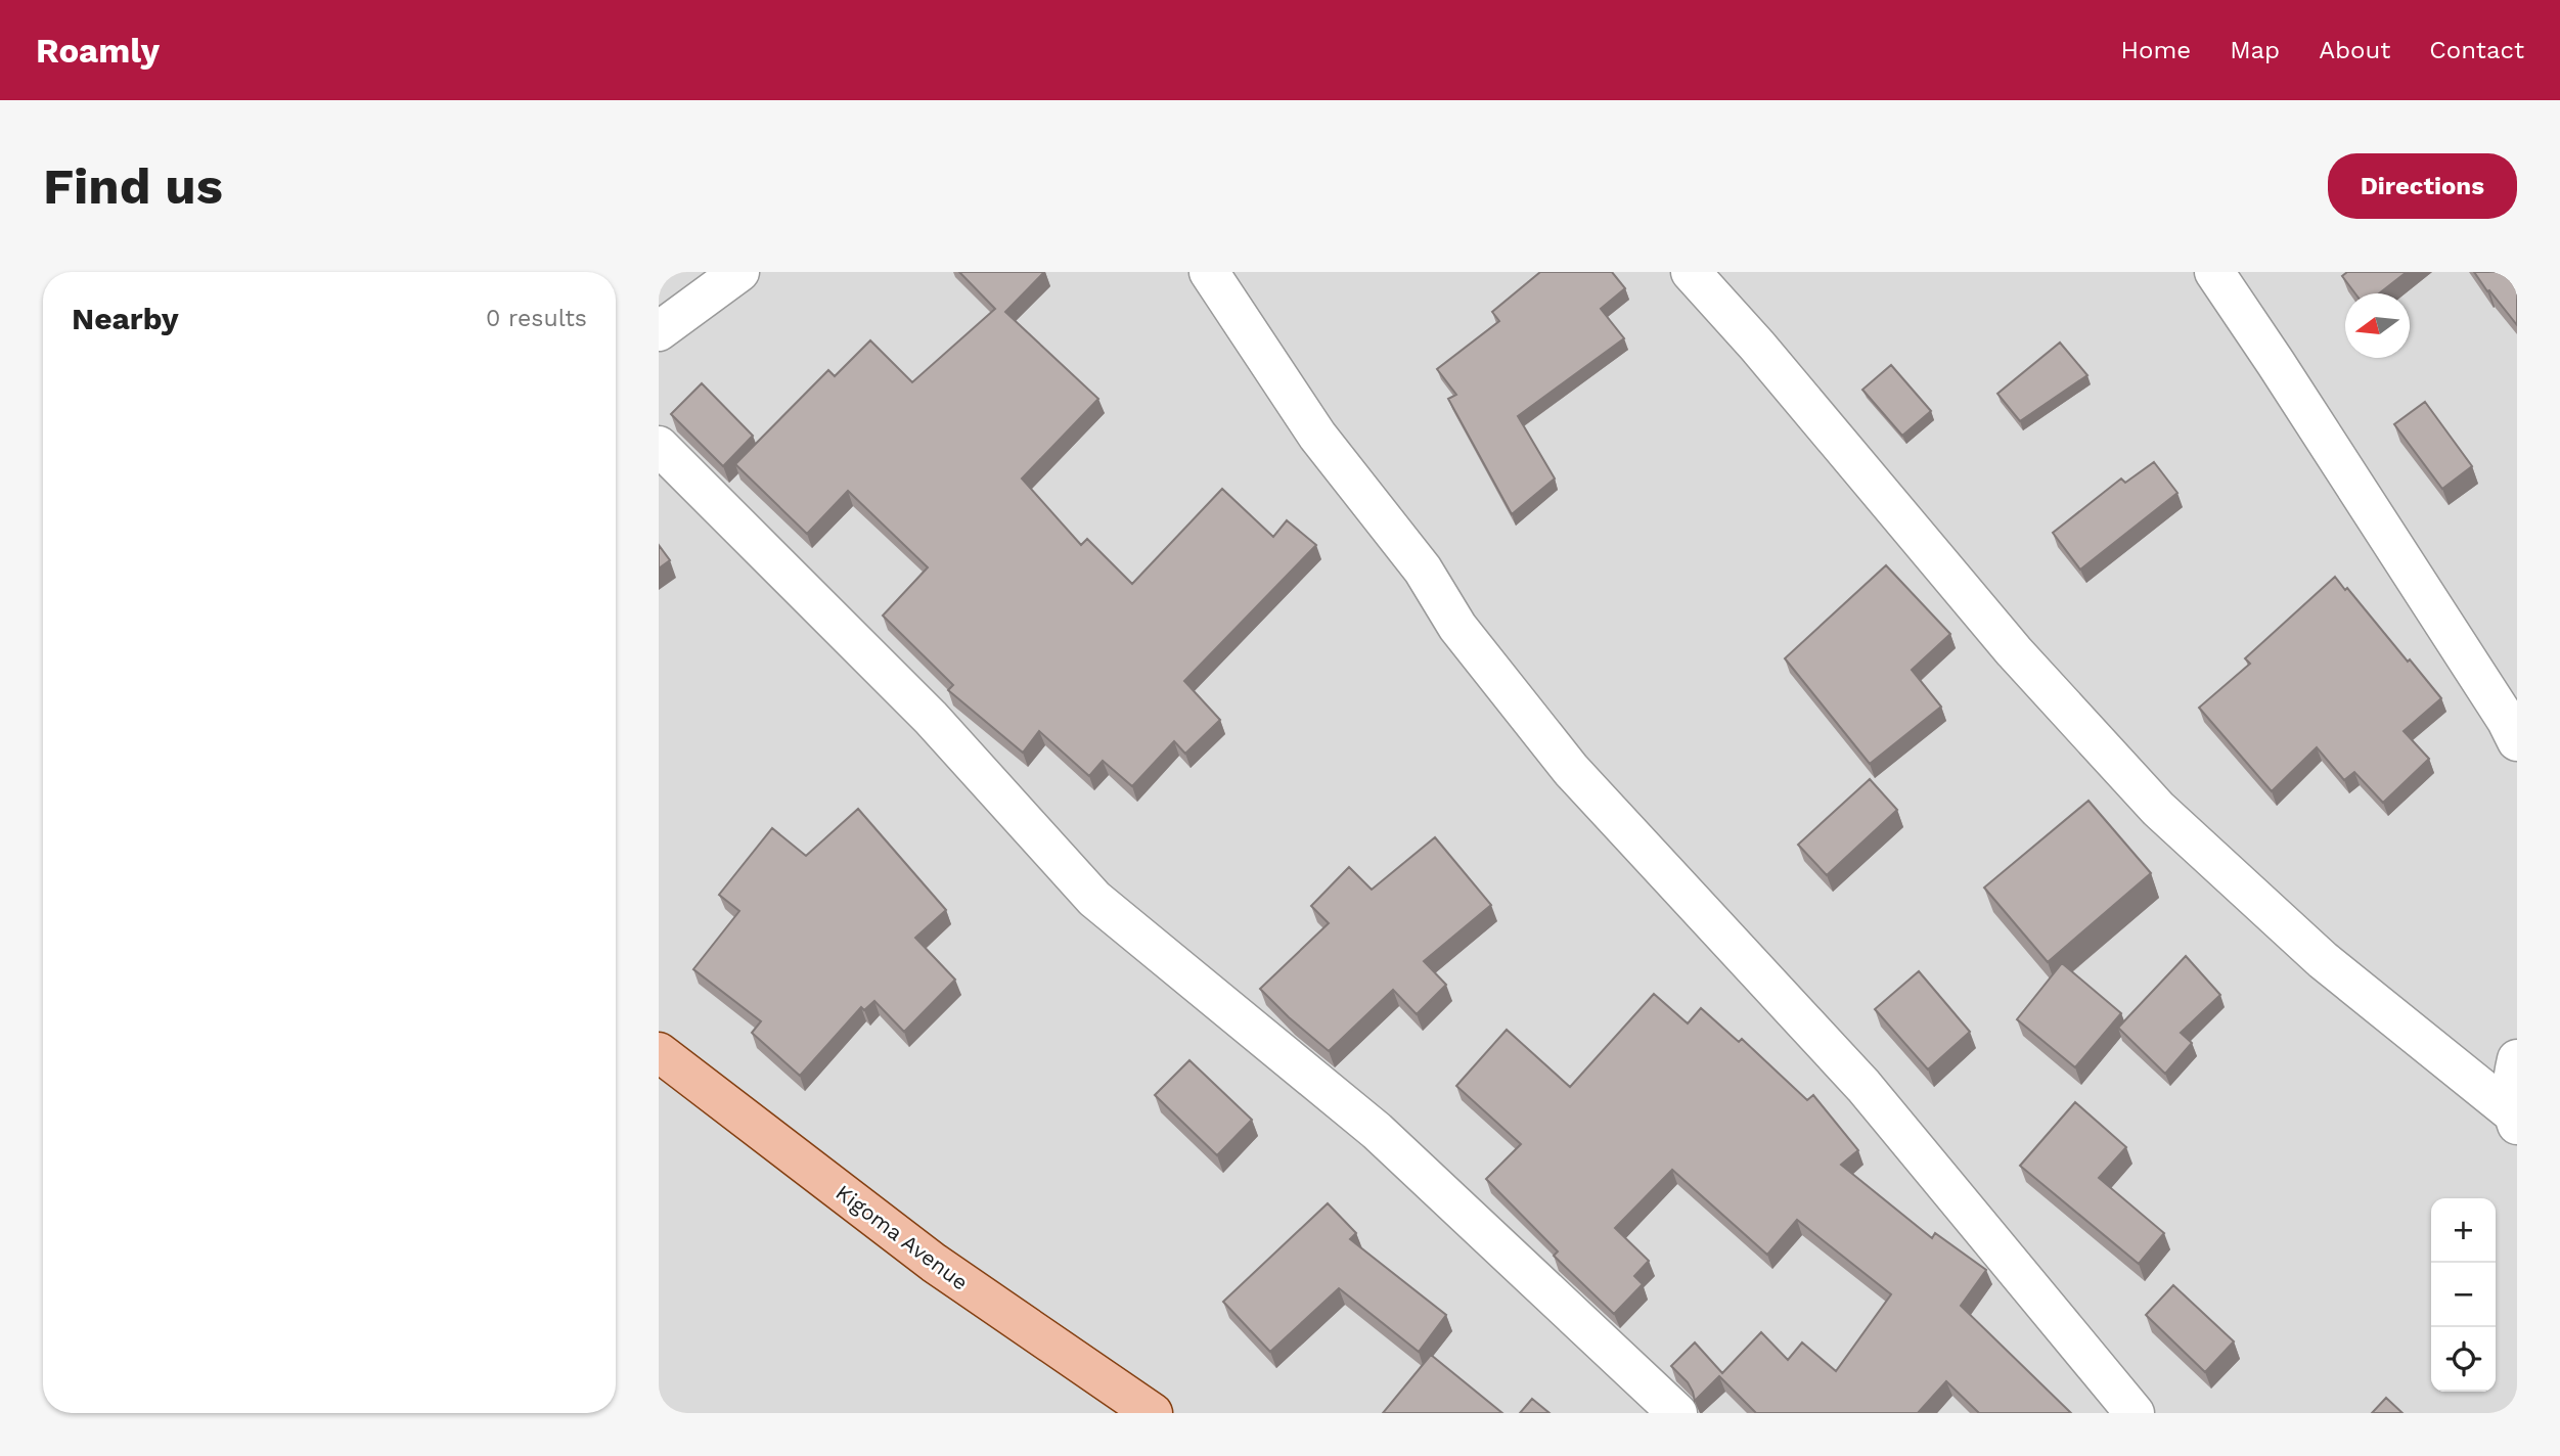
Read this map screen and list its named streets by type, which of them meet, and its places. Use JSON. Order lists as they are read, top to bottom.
{
  "streets": {
    "main road": ["Kigoma Avenue"]
  },
  "north": "left",
  "page": {
    "header": "Roamly",
    "nav": [
      "Home",
      "Map",
      "About",
      "Contact"
    ],
    "buttons": "Directions",
    "title": "Find us",
    "heading": ["Nearby", "0 results"],
    "map_buttons": ["+", "−"]
  }
}
